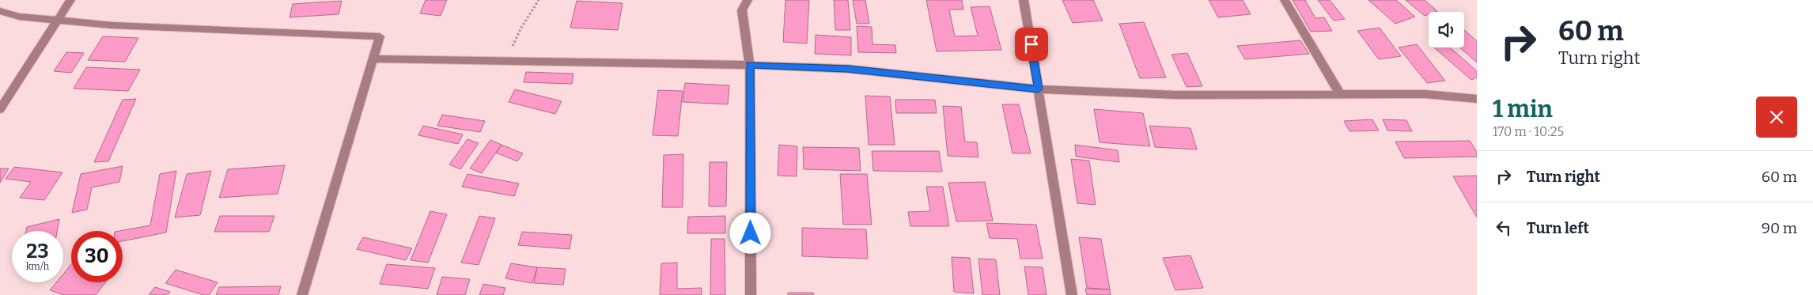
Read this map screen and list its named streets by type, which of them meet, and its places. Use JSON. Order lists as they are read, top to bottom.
{
  "page": {
    "turn": ["60 m", "Turn right"],
    "heading": ["1 min", "170 m · 10:25"],
    "list": [
      {
        "name": "Turn right",
        "value": "60 m"
      },
      {
        "name": "Turn left",
        "value": "90 m"
      }
    ],
    "speed": "23 km/h",
    "limit": "30"
  }
}
